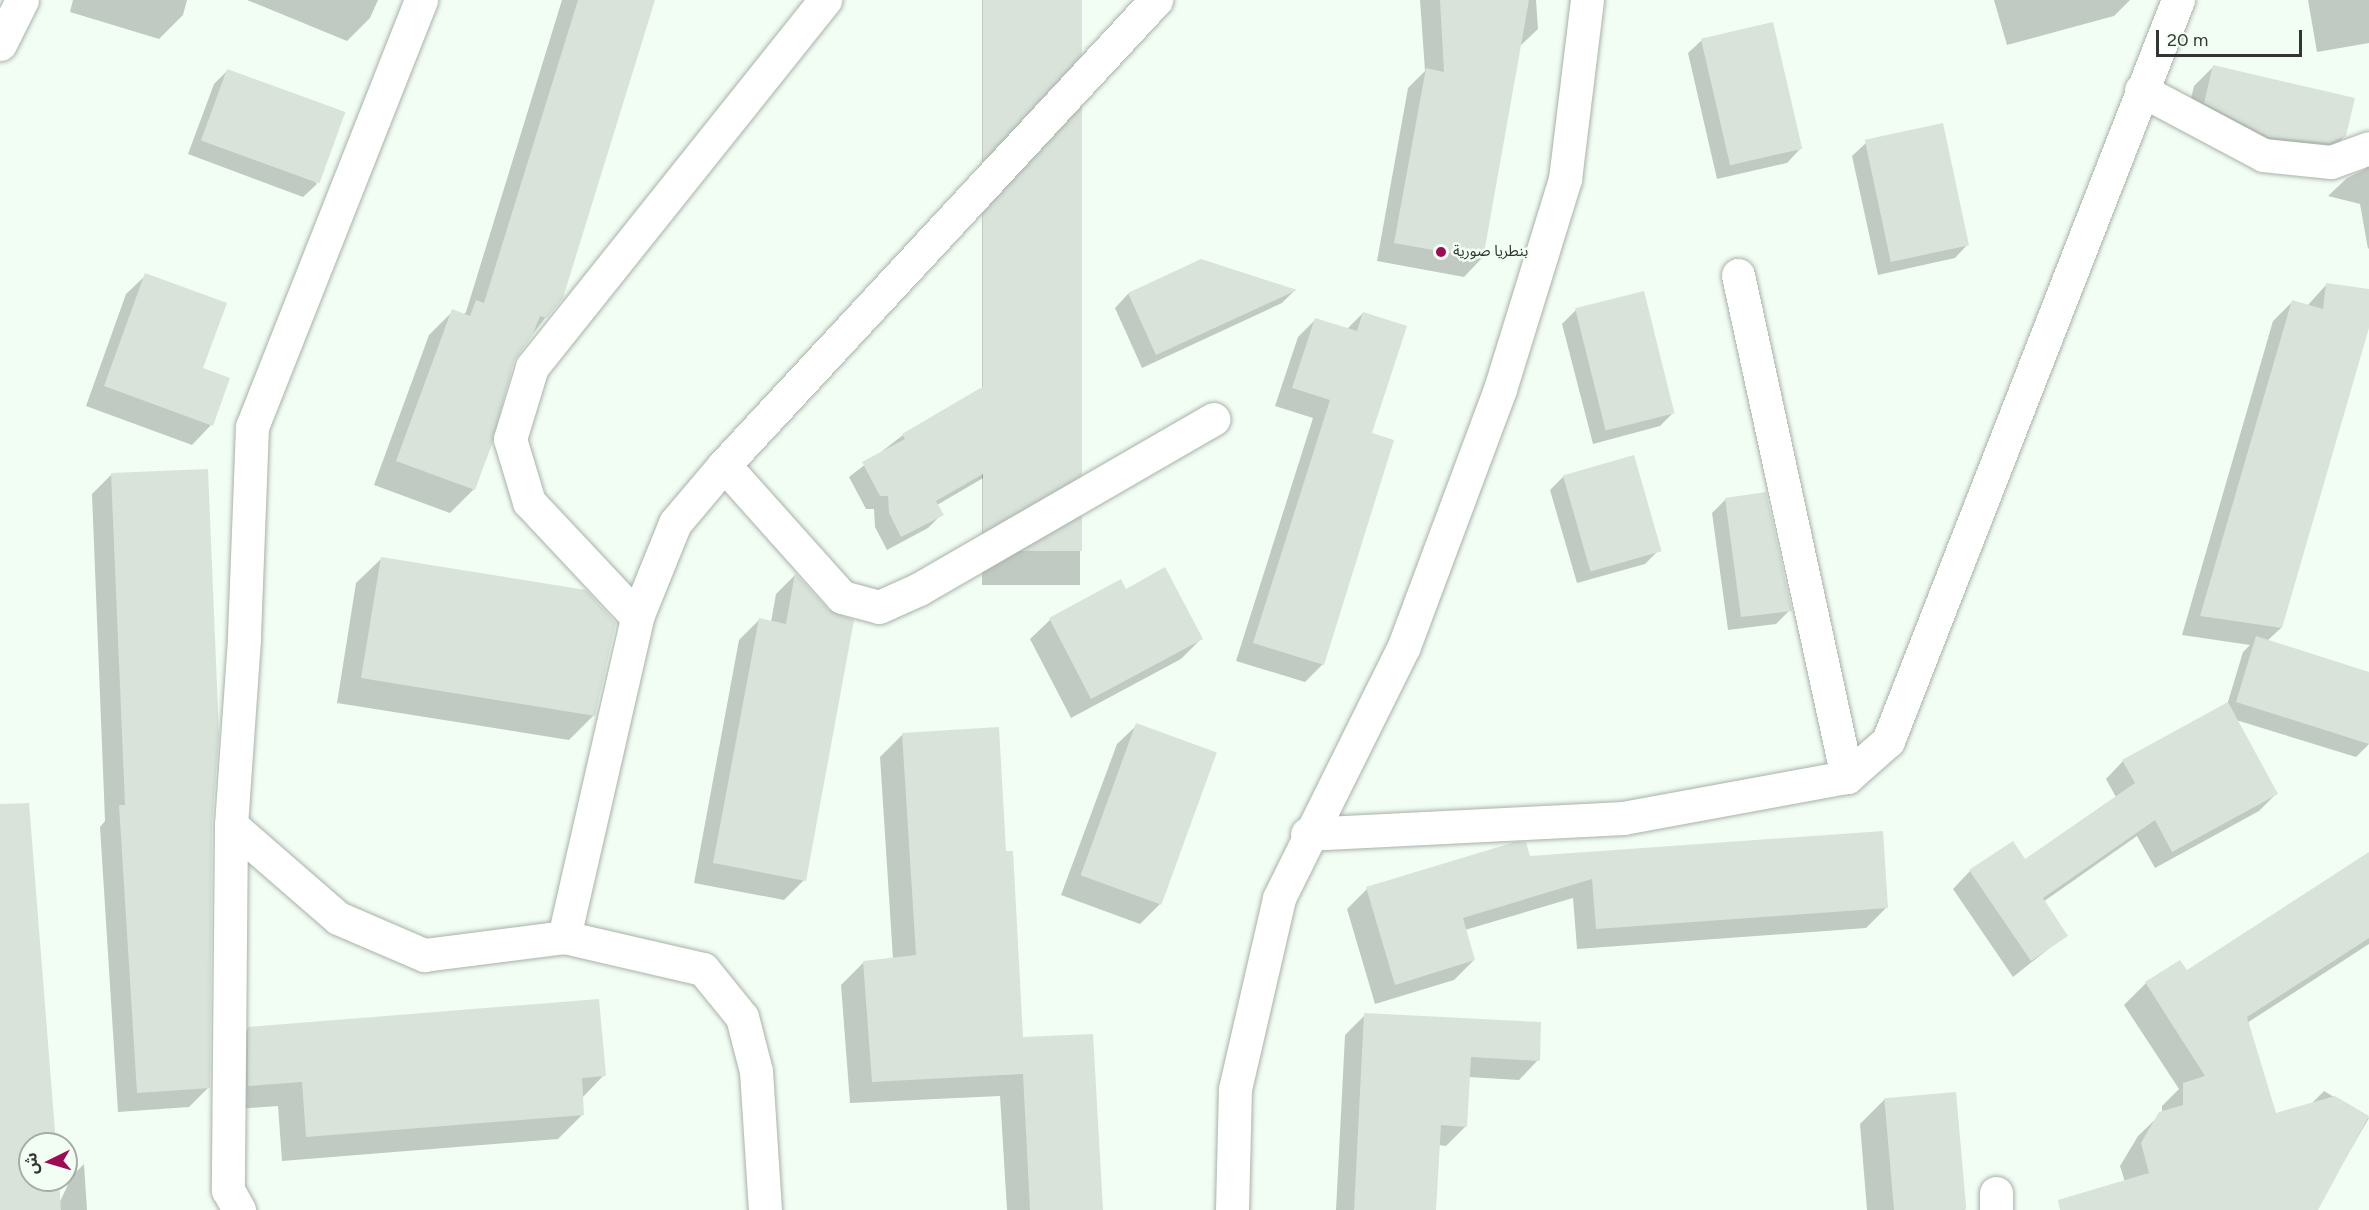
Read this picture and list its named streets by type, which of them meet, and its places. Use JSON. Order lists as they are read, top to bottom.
{
  "places": ["بنطريا صورية"],
  "scale_bar": "20 m",
  "north": "left"
}
